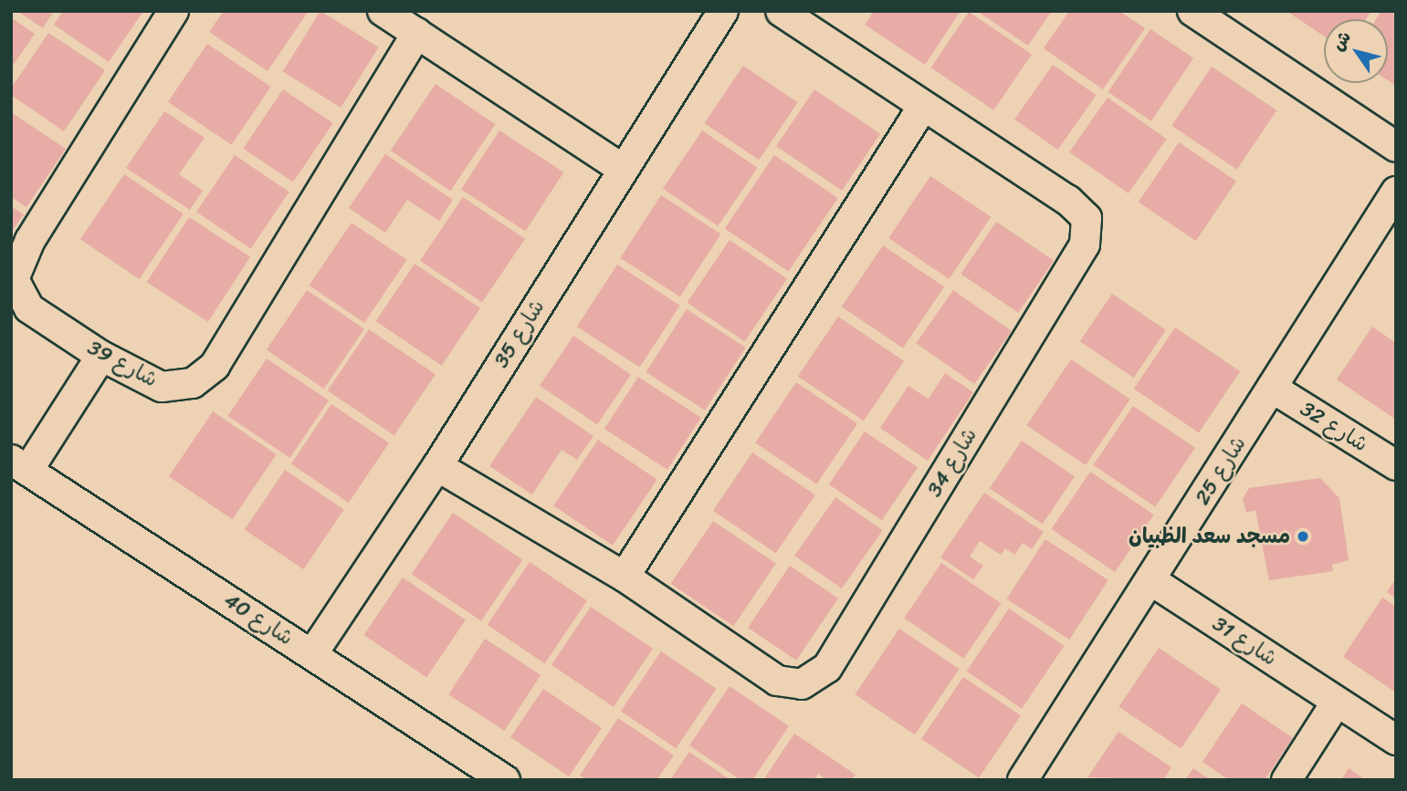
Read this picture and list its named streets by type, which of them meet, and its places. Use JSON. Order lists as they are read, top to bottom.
{
  "streets": {
    "street": [
      "شارع 35",
      "شارع 39",
      "شارع 32",
      "شارع 34",
      "شارع 25",
      "شارع 40",
      "شارع 31"
    ]
  },
  "crossings": [
    ["شارع 35", "شارع 34"],
    ["شارع 35", "شارع 40"],
    ["شارع 32", "شارع 25"],
    ["شارع 25", "شارع 31"]
  ],
  "places": ["مسجد سعد الظبيان"],
  "north": "top left"
}
